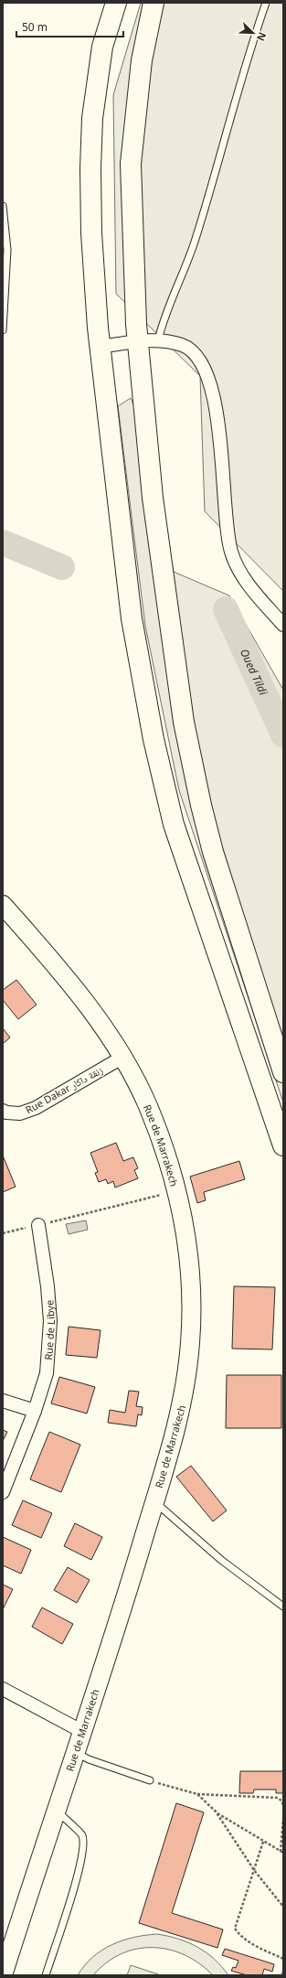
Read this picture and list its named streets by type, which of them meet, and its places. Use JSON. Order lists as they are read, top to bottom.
{
  "streets": {
    "street": ["Rue Dakar زنقة داكار", "Rue de Marrakech", "Rue de Libye"]
  },
  "crossings": [
    ["Rue Dakar زنقة داكار", "Rue de Marrakech"]
  ],
  "water": ["Oued Tildi"],
  "scale_bar": "50 m",
  "north": "bottom right"
}
